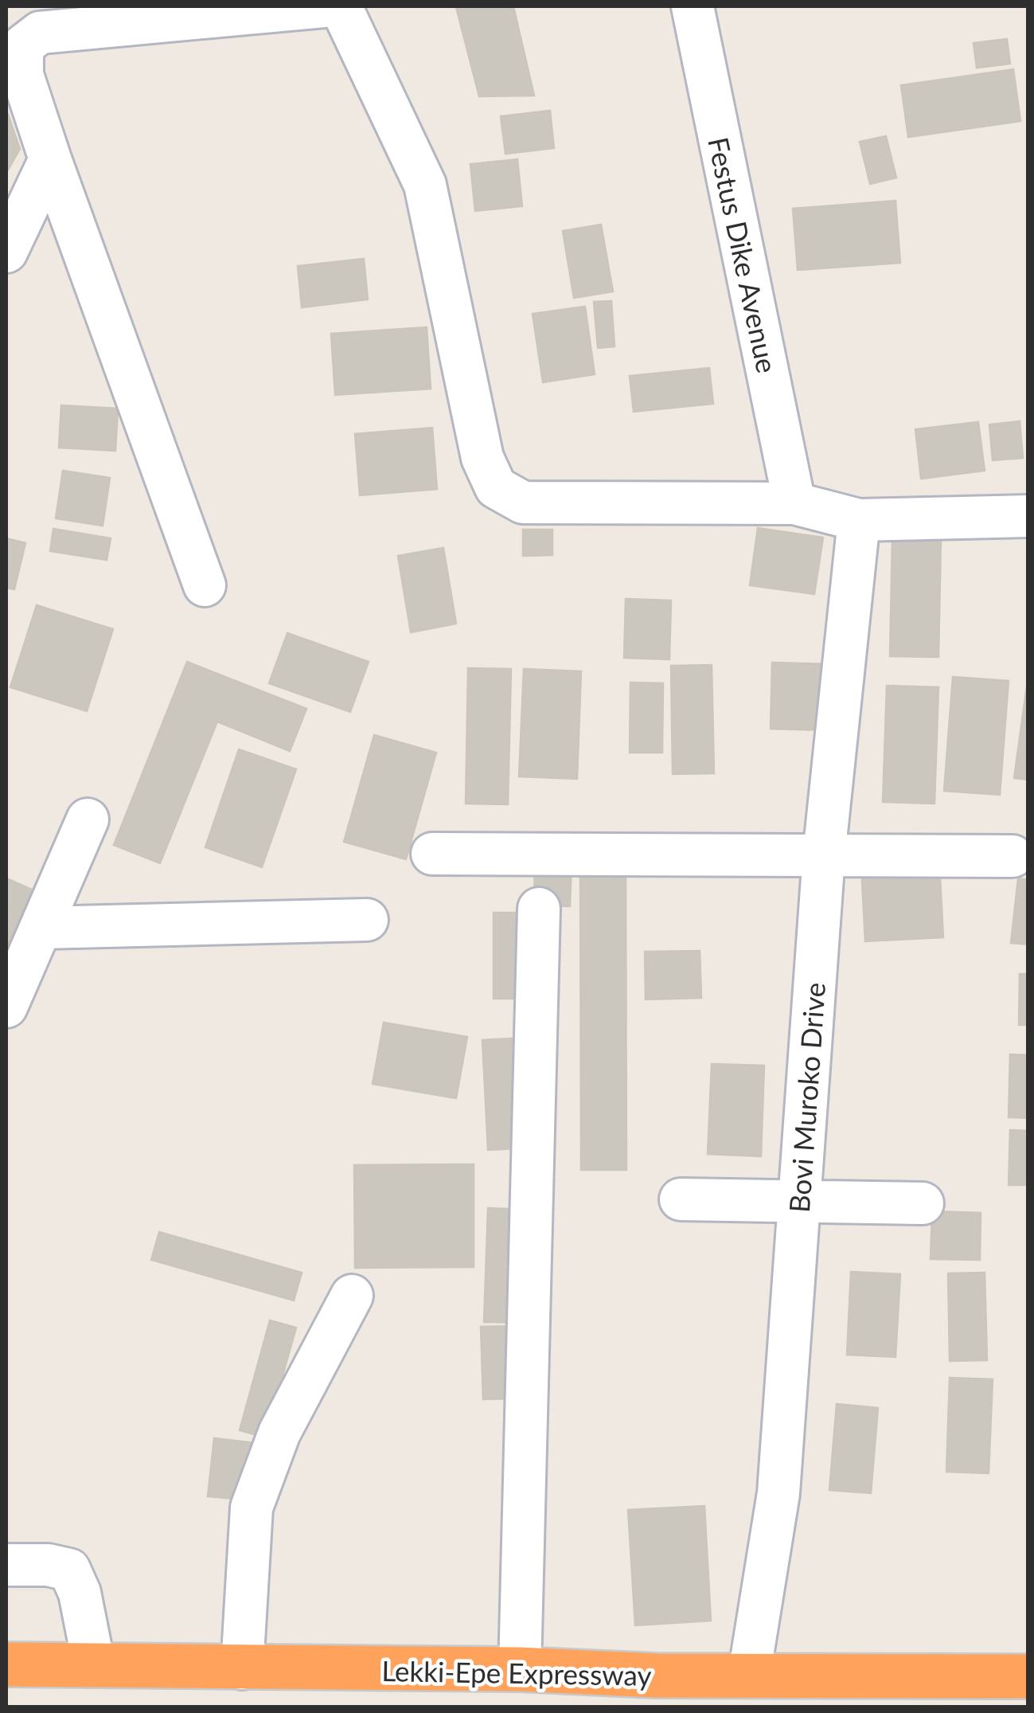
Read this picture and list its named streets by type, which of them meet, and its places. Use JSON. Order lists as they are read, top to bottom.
{
  "streets": {
    "highway": ["Lekki-Epe Expressway"],
    "street": ["Festus Dike Avenue", "Bovi Muroko Drive"]
  },
  "crossings": [
    ["Bovi Muroko Drive", "Lekki-Epe Expressway"]
  ]
}
